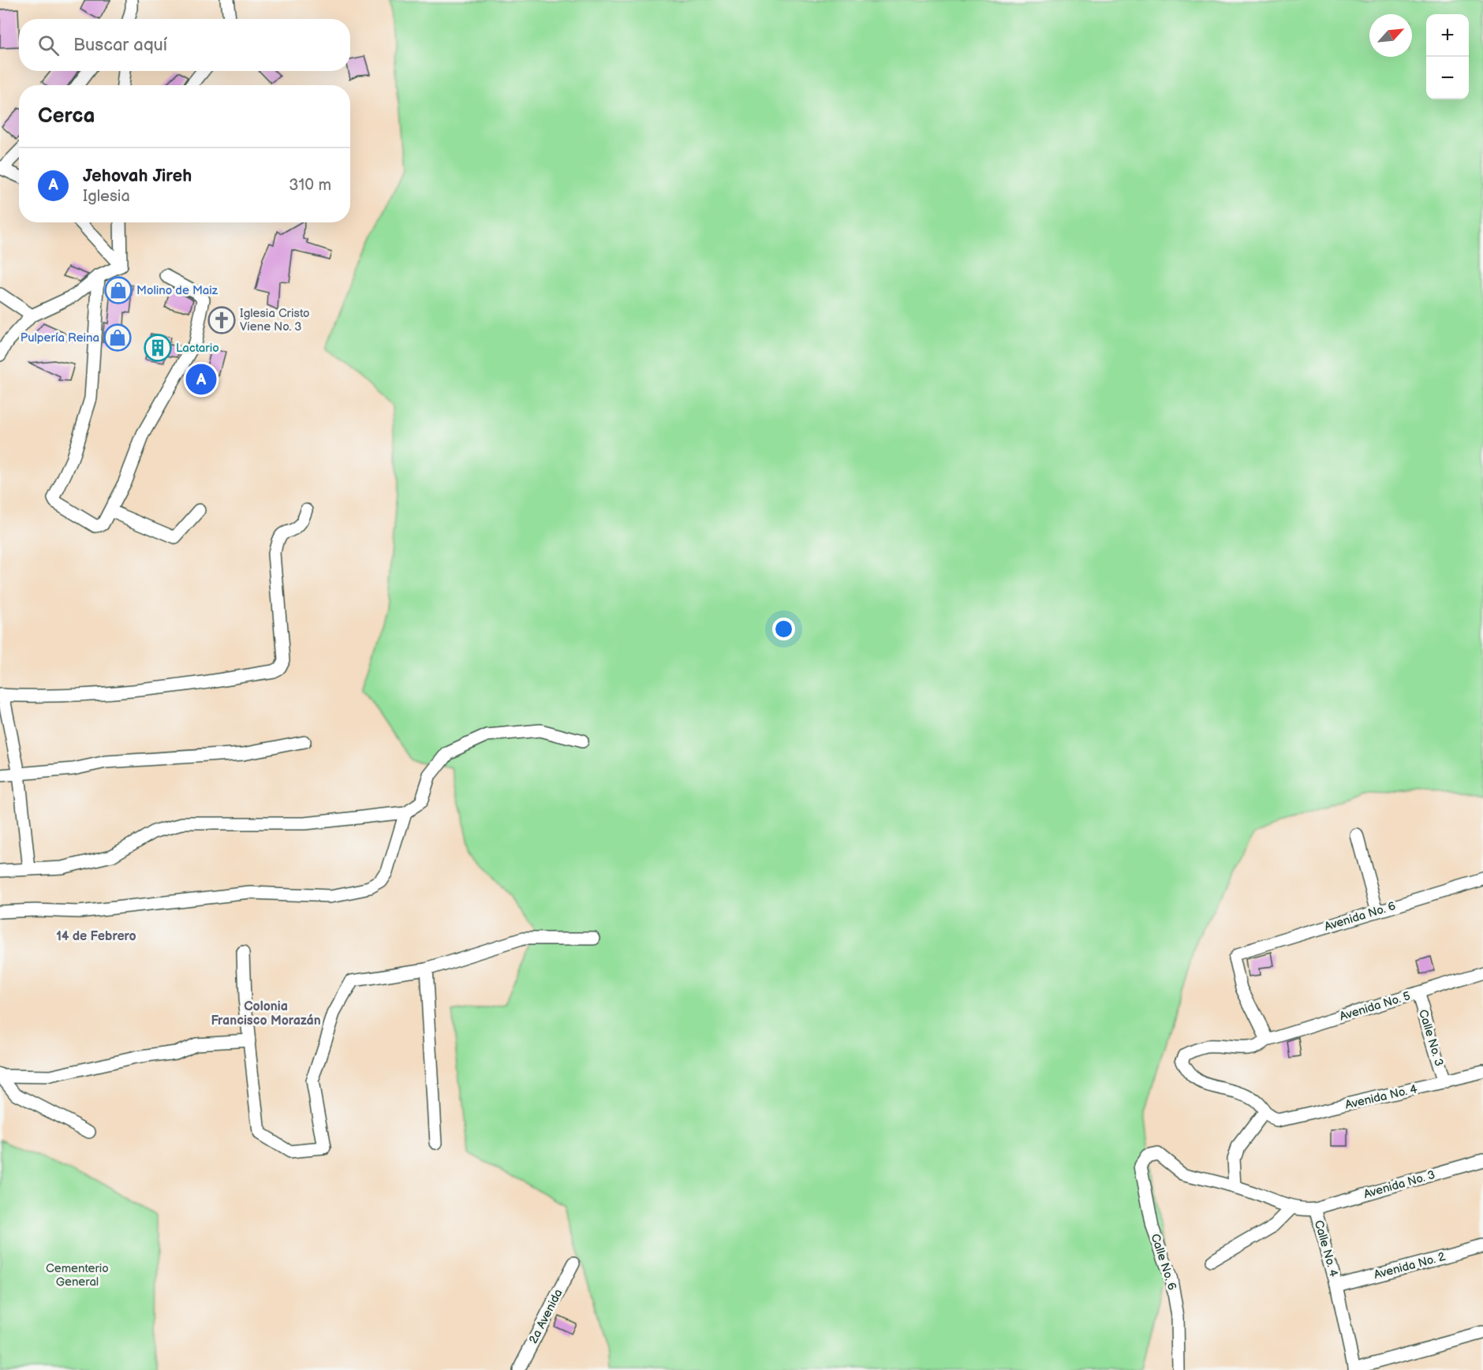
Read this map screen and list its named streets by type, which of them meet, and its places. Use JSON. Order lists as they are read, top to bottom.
{
  "streets": {
    "street": [
      "Avenida No. 6",
      "Avenida No. 5",
      "Calle No. 3",
      "Avenida No. 4",
      "Avenida No. 3",
      "Calle No. 4",
      "Calle No. 6",
      "Avenida No. 2",
      "2a Avenida"
    ]
  },
  "crossings": [
    ["Avenida No. 6", "Avenida No. 5"],
    ["Avenida No. 5", "Calle No. 3"],
    ["Calle No. 3", "Avenida No. 4"],
    ["Avenida No. 3", "Calle No. 4"],
    ["Calle No. 4", "Calle No. 6"],
    ["Calle No. 4", "Avenida No. 2"]
  ],
  "districts": ["14 de Febrero", "Colonia Francisco Morazán"],
  "parks": ["Cementerio General"],
  "places": {
    "shop": ["Molino de Maiz", "Pulpería Reina"],
    "church": ["Iglesia Cristo Viene No. 3"],
    "building": ["Lactario"]
  },
  "north": "top right",
  "page": {
    "map_buttons": ["+", "−"],
    "search": "Buscar aquí",
    "heading": "Cerca",
    "list": [
      {
        "mark": "A",
        "name": "Jehovah Jireh",
        "note": "Iglesia",
        "value": "310 m"
      }
    ],
    "pins": "A"
  }
}
